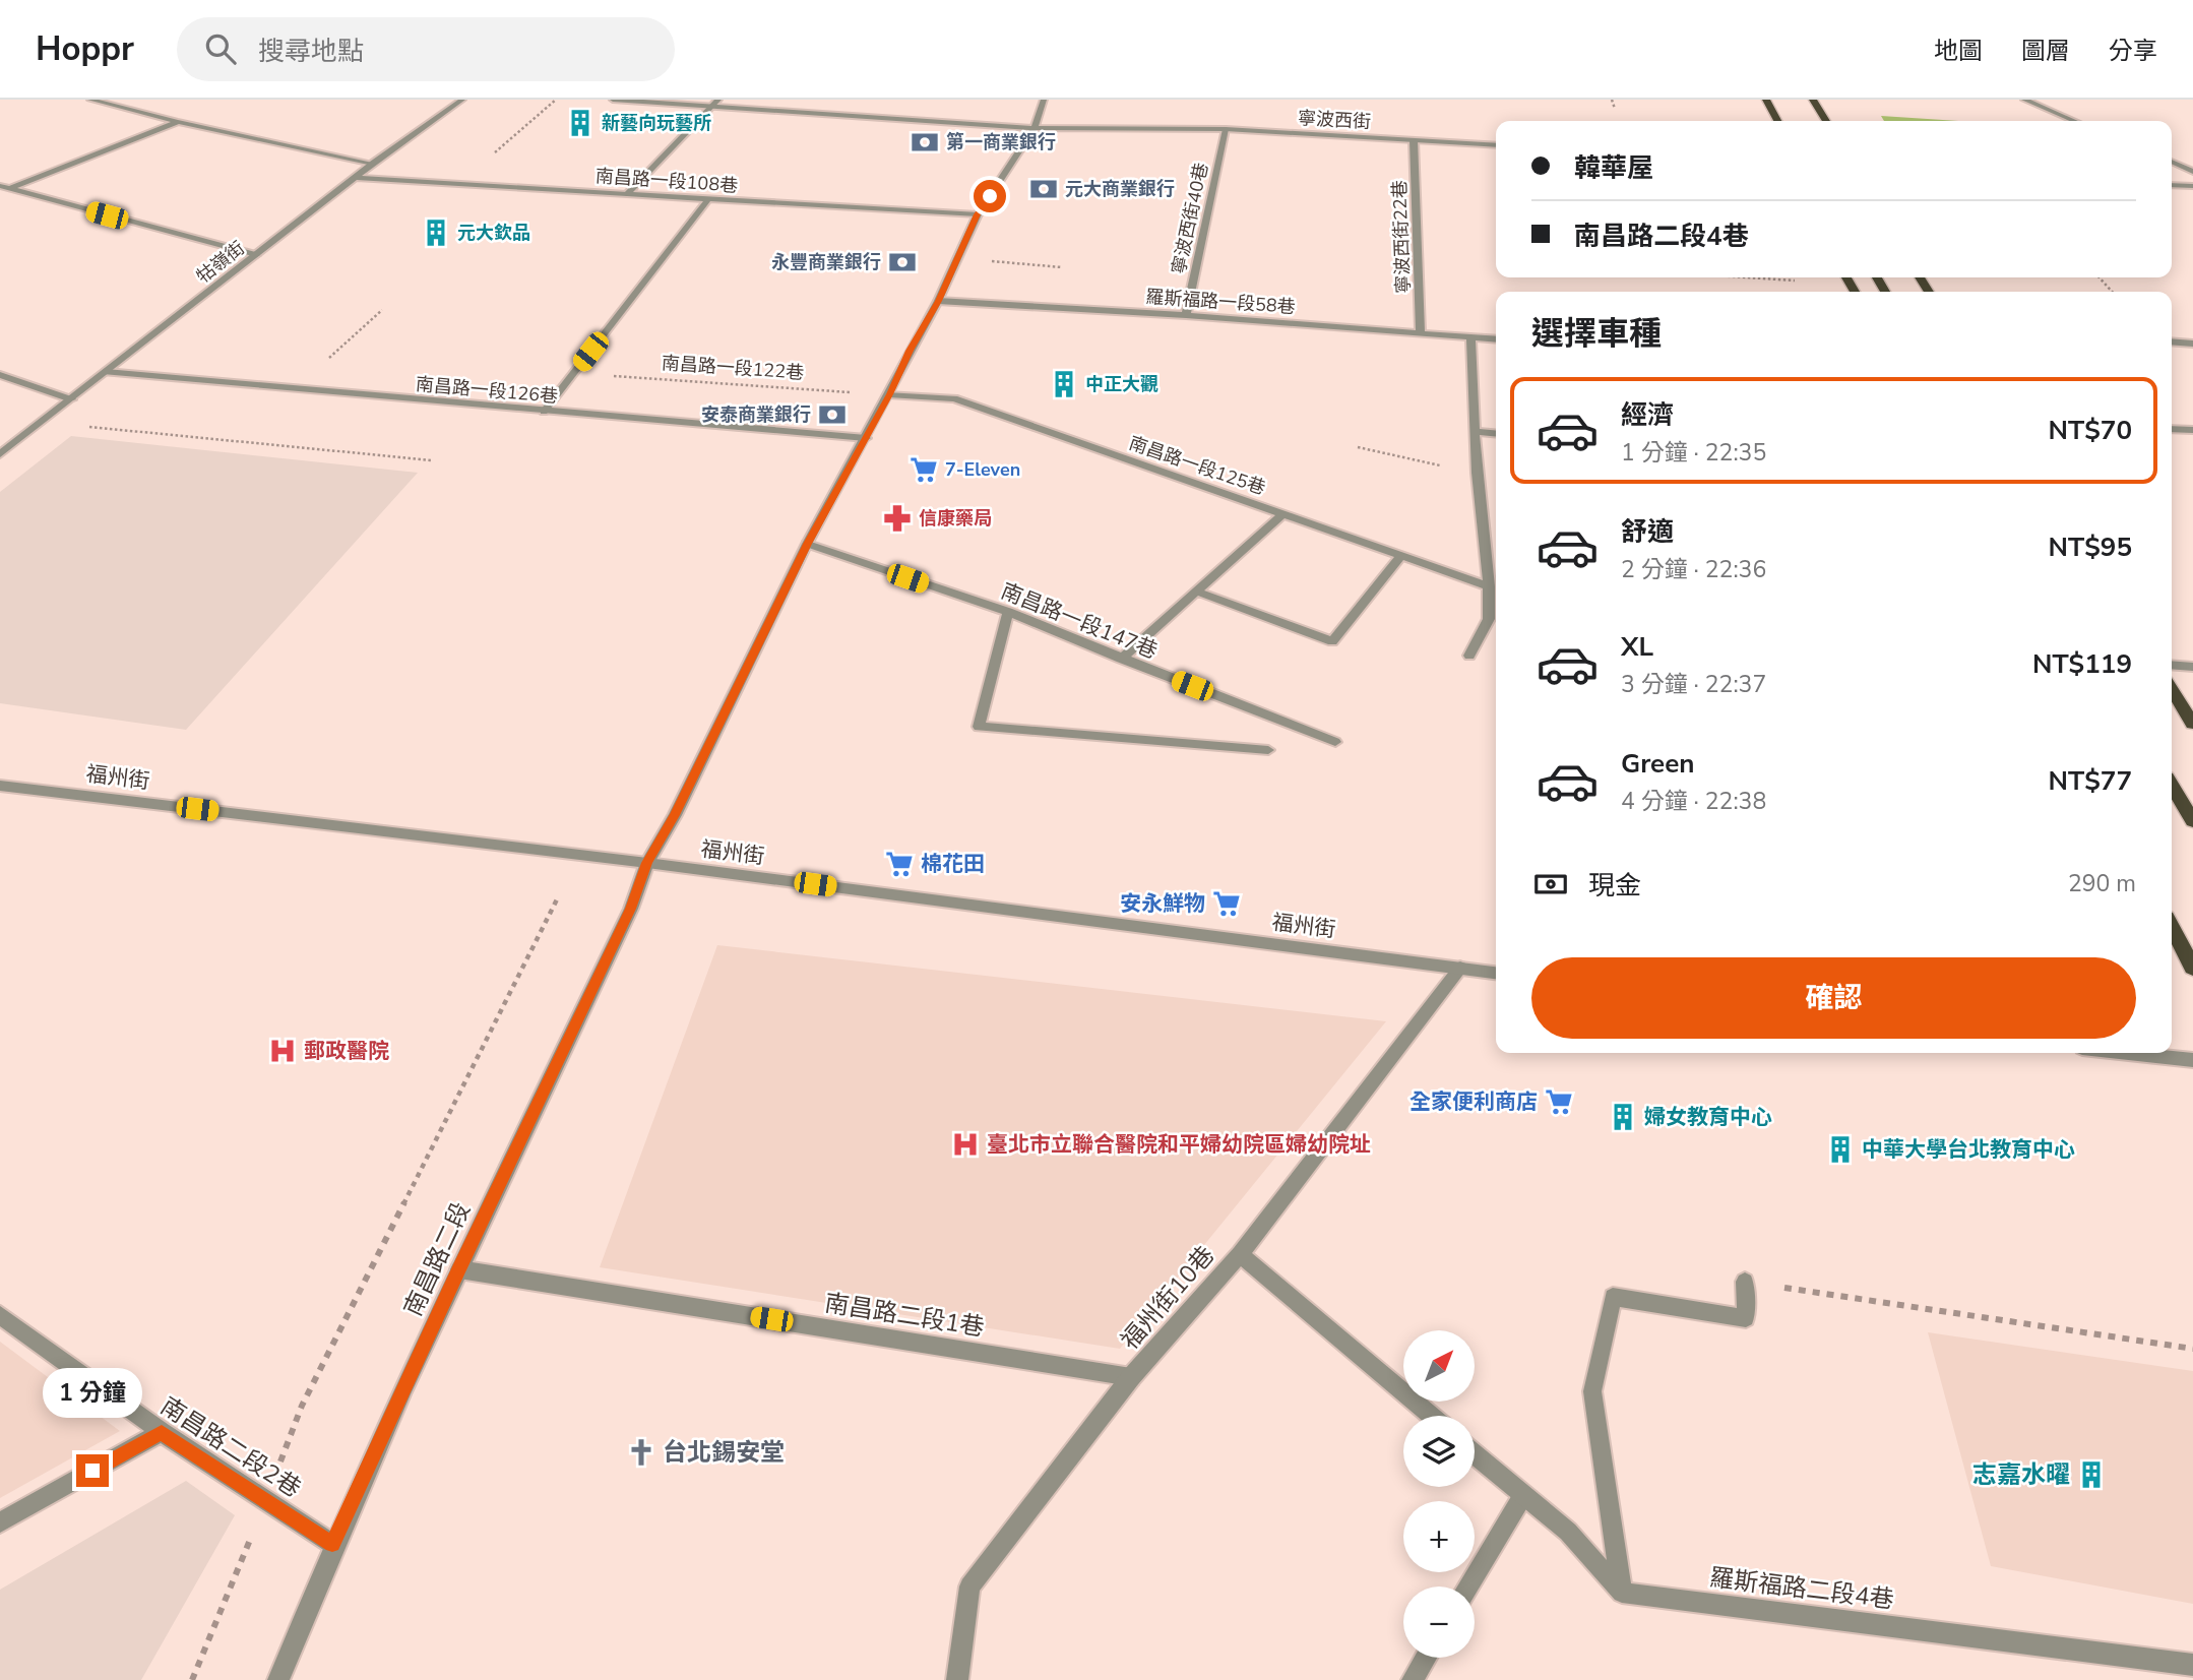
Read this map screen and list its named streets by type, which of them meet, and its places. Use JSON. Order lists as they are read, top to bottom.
{
  "streets": {
    "street": [
      "寧波西街",
      "南昌路一段108巷",
      "寧波西街40巷",
      "寧波西街22巷",
      "牯嶺街",
      "羅斯福路一段58巷",
      "南昌路一段126巷",
      "南昌路一段125巷",
      "南昌路一段147巷",
      "福州街",
      "南昌路二段",
      "福州街10巷",
      "南昌路二段1巷",
      "南昌路二段2巷",
      "羅斯福路二段4巷"
    ],
    "path": ["南昌路一段122巷"]
  },
  "crossings": [
    ["寧波西街", "寧波西街40巷"],
    ["寧波西街", "寧波西街22巷"],
    ["寧波西街", "南昌路二段"],
    ["南昌路一段108巷", "牯嶺街"],
    ["南昌路一段108巷", "南昌路二段"],
    ["寧波西街40巷", "羅斯福路一段58巷"],
    ["寧波西街22巷", "羅斯福路一段58巷"],
    ["牯嶺街", "南昌路一段126巷"],
    ["羅斯福路一段58巷", "南昌路二段"],
    ["南昌路一段122巷", "南昌路一段125巷"],
    ["南昌路一段122巷", "南昌路二段"],
    ["南昌路一段126巷", "南昌路二段"],
    ["南昌路一段125巷", "南昌路二段"],
    ["南昌路一段147巷", "南昌路二段"],
    ["福州街", "南昌路二段"],
    ["福州街", "福州街10巷"],
    ["南昌路二段", "南昌路二段1巷"],
    ["南昌路二段", "南昌路二段2巷"],
    ["福州街10巷", "南昌路二段1巷"]
  ],
  "places": {
    "building": [
      "新藝向玩藝所",
      "元大欽品",
      "中正大觀",
      "婦女教育中心",
      "中華大學台北教育中心",
      "志嘉水曜"
    ],
    "bank": [
      "第一商業銀行",
      "元大商業銀行",
      "永豐商業銀行",
      "安泰商業銀行"
    ],
    "supermarket": [
      "7-Eleven",
      "棉花田",
      "安永鮮物",
      "全家便利商店"
    ],
    "pharmacy": ["信康藥局"],
    "hospital": ["郵政醫院", "臺北市立聯合醫院和平婦幼院區婦幼院址"],
    "church": ["台北錫安堂"]
  },
  "north": "top right",
  "page": {
    "header": "Hoppr",
    "search": "搜尋地點",
    "nav": ["地圖", "圖層", "分享"],
    "banner": ["韓華屋", "南昌路二段4巷"],
    "heading": "選擇車種",
    "list": [
      {
        "name": "經濟",
        "note": "1 分鐘 · 22:35",
        "value": "NT$70"
      },
      {
        "name": "舒適",
        "note": "2 分鐘 · 22:36",
        "value": "NT$95"
      },
      {
        "name": "XL",
        "note": "3 分鐘 · 22:37",
        "value": "NT$119"
      },
      {
        "name": "Green",
        "note": "4 分鐘 · 22:38",
        "value": "NT$77"
      }
    ],
    "pay": ["現金", "290 m"],
    "buttons": "確認",
    "map_buttons": ["+", "−"],
    "bubble": "1 分鐘"
  }
}
